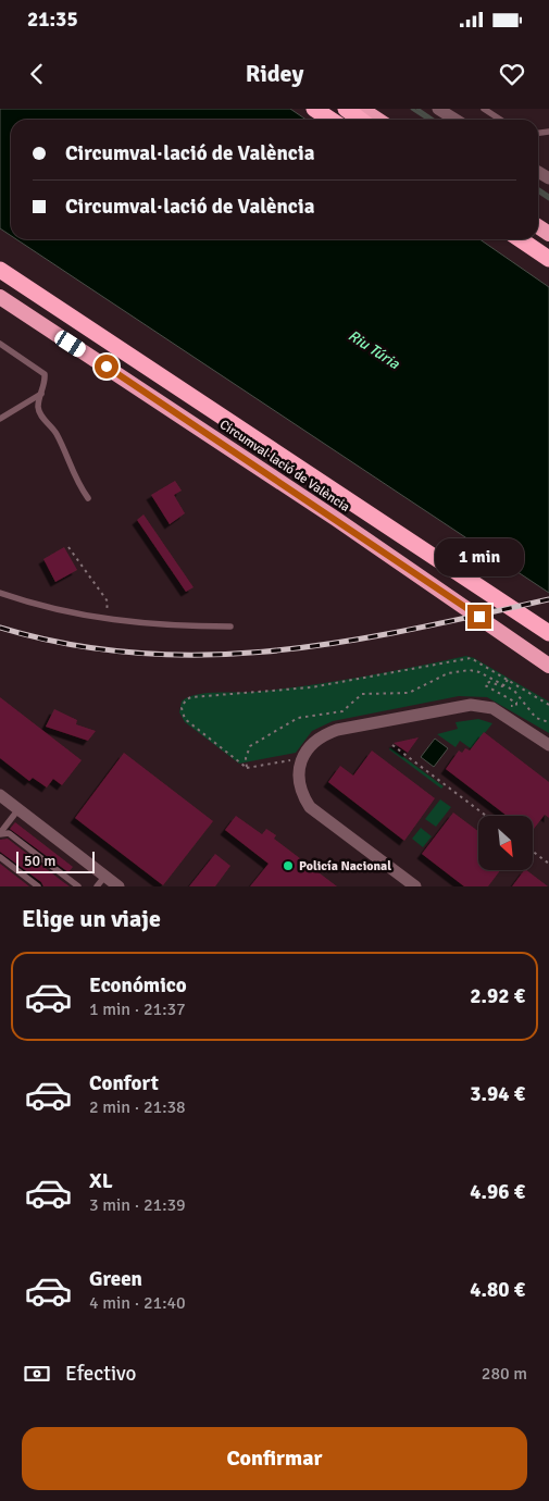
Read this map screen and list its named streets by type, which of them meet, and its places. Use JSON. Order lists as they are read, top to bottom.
{
  "streets": {
    "highway": ["Circumval·lació de València"]
  },
  "water": ["Riu Túria"],
  "places": ["Policía Nacional"],
  "scale_bar": "50 m",
  "north": "bottom right",
  "page": {
    "status": "21:35",
    "header": "Ridey",
    "banner": ["Circumval·lació de València", "Circumval·lació de València"],
    "bubble": "1 min",
    "scale": "50 m",
    "heading": "Elige un viaje",
    "list": [
      {
        "name": "Económico",
        "note": "1 min · 21:37",
        "value": "2.92 €"
      },
      {
        "name": "Confort",
        "note": "2 min · 21:38",
        "value": "3.94 €"
      },
      {
        "name": "XL",
        "note": "3 min · 21:39",
        "value": "4.96 €"
      },
      {
        "name": "Green",
        "note": "4 min · 21:40",
        "value": "4.80 €"
      }
    ],
    "pay": ["Efectivo", "280 m"],
    "buttons": "Confirmar"
  }
}
